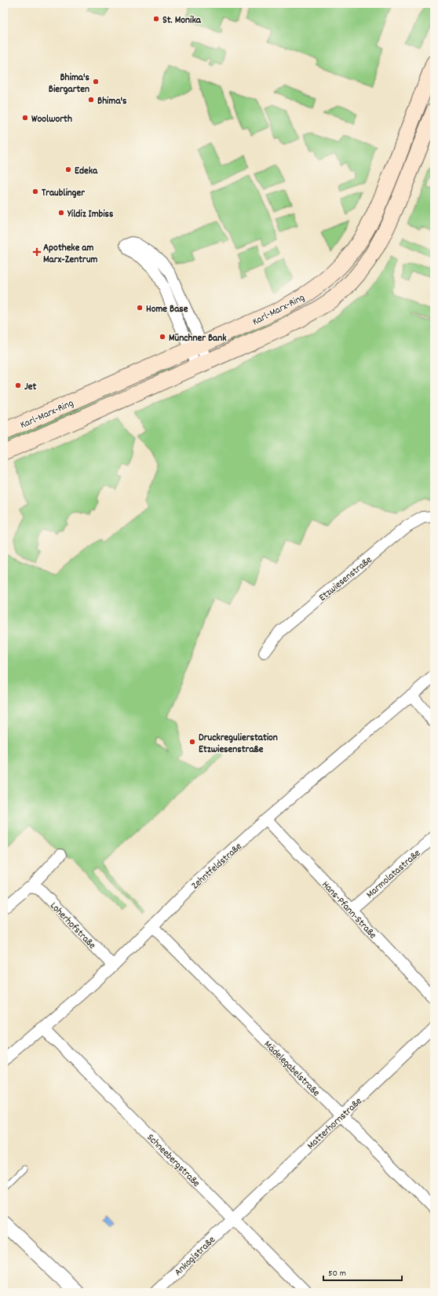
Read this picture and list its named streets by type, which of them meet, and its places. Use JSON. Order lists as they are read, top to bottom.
{
  "streets": {
    "main road": ["Karl-Marx-Ring"],
    "street": [
      "Etzwiesenstraße",
      "Zehntfeldstraße",
      "Marmolatastraße",
      "Hans-Pfann-Straße",
      "Loherhofstraße",
      "Mädelegabelstraße",
      "Matterhornstraße",
      "Schneebergstraße",
      "Ankoglstraße"
    ]
  },
  "crossings": [
    ["Zehntfeldstraße", "Hans-Pfann-Straße"],
    ["Zehntfeldstraße", "Loherhofstraße"],
    ["Zehntfeldstraße", "Mädelegabelstraße"],
    ["Zehntfeldstraße", "Schneebergstraße"],
    ["Marmolatastraße", "Hans-Pfann-Straße"],
    ["Mädelegabelstraße", "Matterhornstraße"],
    ["Matterhornstraße", "Schneebergstraße"],
    ["Matterhornstraße", "Ankoglstraße"],
    ["Schneebergstraße", "Ankoglstraße"]
  ],
  "places": {
    "other": [
      "St. Monika",
      "Bhima's Biergarten",
      "Bhima's",
      "Woolworth",
      "Edeka",
      "Traublinger",
      "Yildiz Imbiss",
      "Home Base",
      "Münchner Bank",
      "Jet",
      "Druckregulierstation Etzwiesenstraße"
    ],
    "health": ["Apotheke am Marx-Zentrum"]
  },
  "scale_bar": "50 m"
}
